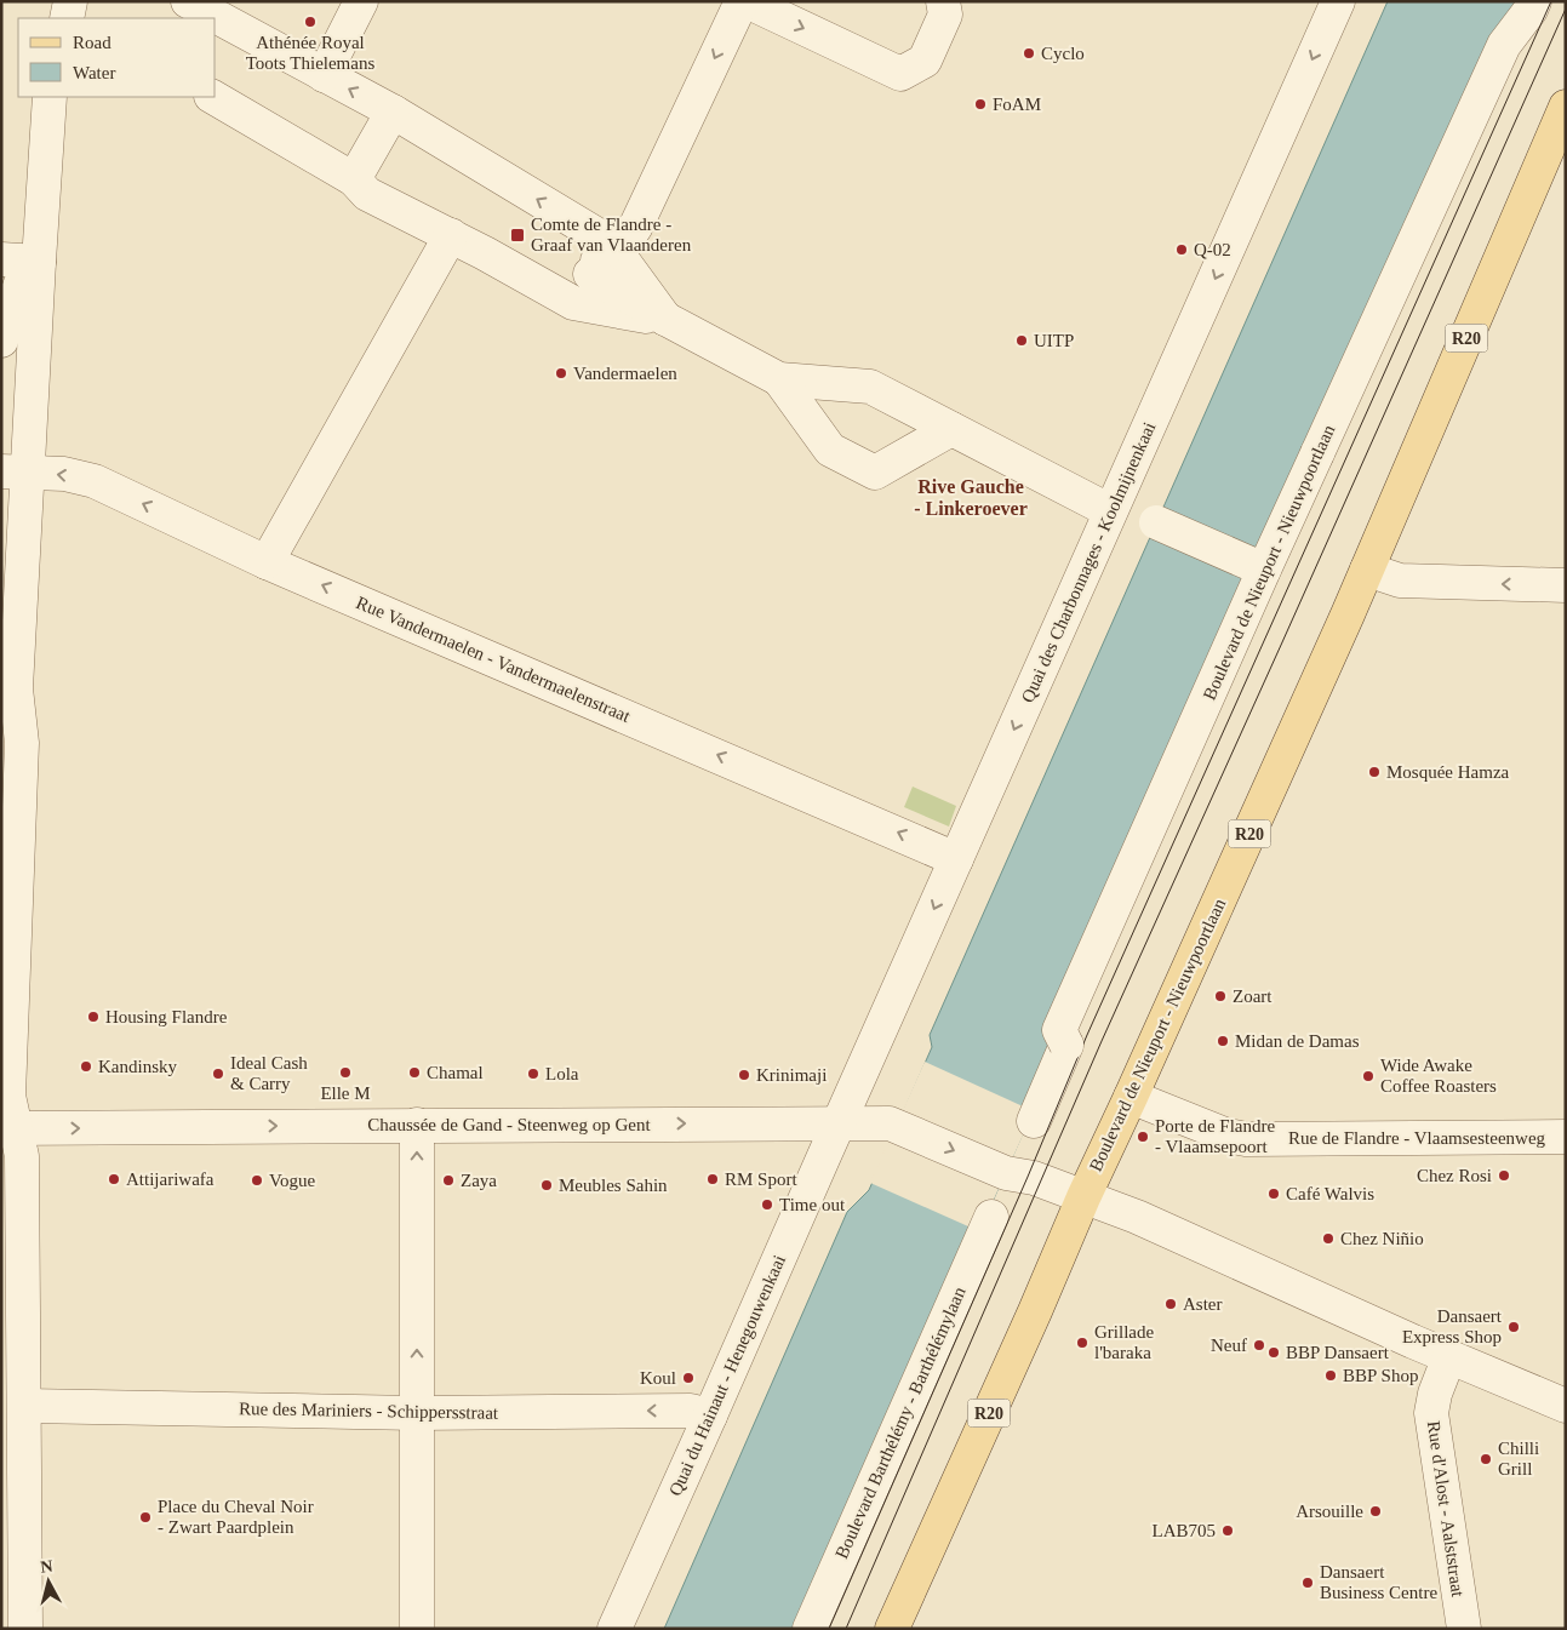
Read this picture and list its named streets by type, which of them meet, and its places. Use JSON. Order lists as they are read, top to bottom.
{
  "streets": {
    "main road": ["R20", "Boulevard de Nieuport - Nieuwpoortlaan"],
    "street": [
      "Quai des Charbonnages - Koolmijnenkaai",
      "Rue Vandermaelen - Vandermaelenstraat",
      "Chaussée de Gand - Steenweg op Gent",
      "Rue de Flandre - Vlaamsesteenweg",
      "Quai du Hainaut - Henegouwenkaai",
      "Rue des Mariniers - Schippersstraat",
      "Boulevard Barthélémy - Barthélémylaan",
      "Rue d'Alost - Aalststraat"
    ]
  },
  "crossings": [
    ["R20", "Boulevard de Nieuport - Nieuwpoortlaan"],
    ["R20", "Chaussée de Gand - Steenweg op Gent"],
    ["Quai des Charbonnages - Koolmijnenkaai", "Rue Vandermaelen - Vandermaelenstraat"],
    ["Quai des Charbonnages - Koolmijnenkaai", "Chaussée de Gand - Steenweg op Gent"],
    ["Quai des Charbonnages - Koolmijnenkaai", "Quai du Hainaut - Henegouwenkaai"],
    ["Boulevard de Nieuport - Nieuwpoortlaan", "Chaussée de Gand - Steenweg op Gent"],
    ["Boulevard de Nieuport - Nieuwpoortlaan", "Rue de Flandre - Vlaamsesteenweg"],
    ["Chaussée de Gand - Steenweg op Gent", "Quai du Hainaut - Henegouwenkaai"],
    ["Quai du Hainaut - Henegouwenkaai", "Rue des Mariniers - Schippersstraat"]
  ],
  "one_way": [
    "Quai des Charbonnages - Koolmijnenkaai",
    "Rue Vandermaelen - Vandermaelenstraat",
    "Chaussée de Gand - Steenweg op Gent",
    "Rue des Mariniers - Schippersstraat"
  ],
  "districts": ["Rive Gauche - Linkeroever"],
  "places": {
    "other": [
      "Athénée Royal Toots Thielemans",
      "Cyclo",
      "FoAM",
      "Q-02",
      "UITP",
      "Vandermaelen",
      "Mosquée Hamza",
      "Zoart",
      "Housing Flandre",
      "Midan de Damas",
      "Kandinsky",
      "Elle M",
      "Chamal",
      "Ideal Cash & Carry",
      "Lola",
      "Krinimaji",
      "Wide Awake Coffee Roasters",
      "Porte de Flandre - Vlaamsepoort",
      "Chez Rosi",
      "Attijariwafa",
      "RM Sport",
      "Vogue",
      "Zaya",
      "Meubles Sahin",
      "Café Walvis",
      "Time out",
      "Chez Niñio",
      "Aster",
      "Dansaert Express Shop",
      "Grillade l'baraka",
      "Neuf",
      "BBP Dansaert",
      "BBP Shop",
      "Koul",
      "Chilli Grill",
      "Arsouille",
      "Place du Cheval Noir - Zwart Paardplein",
      "LAB705",
      "Dansaert Business Centre"
    ],
    "transit": ["Comte de Flandre - Graaf van Vlaanderen"]
  },
  "legend": ["Road", "Water"],
  "north": "top"
}
